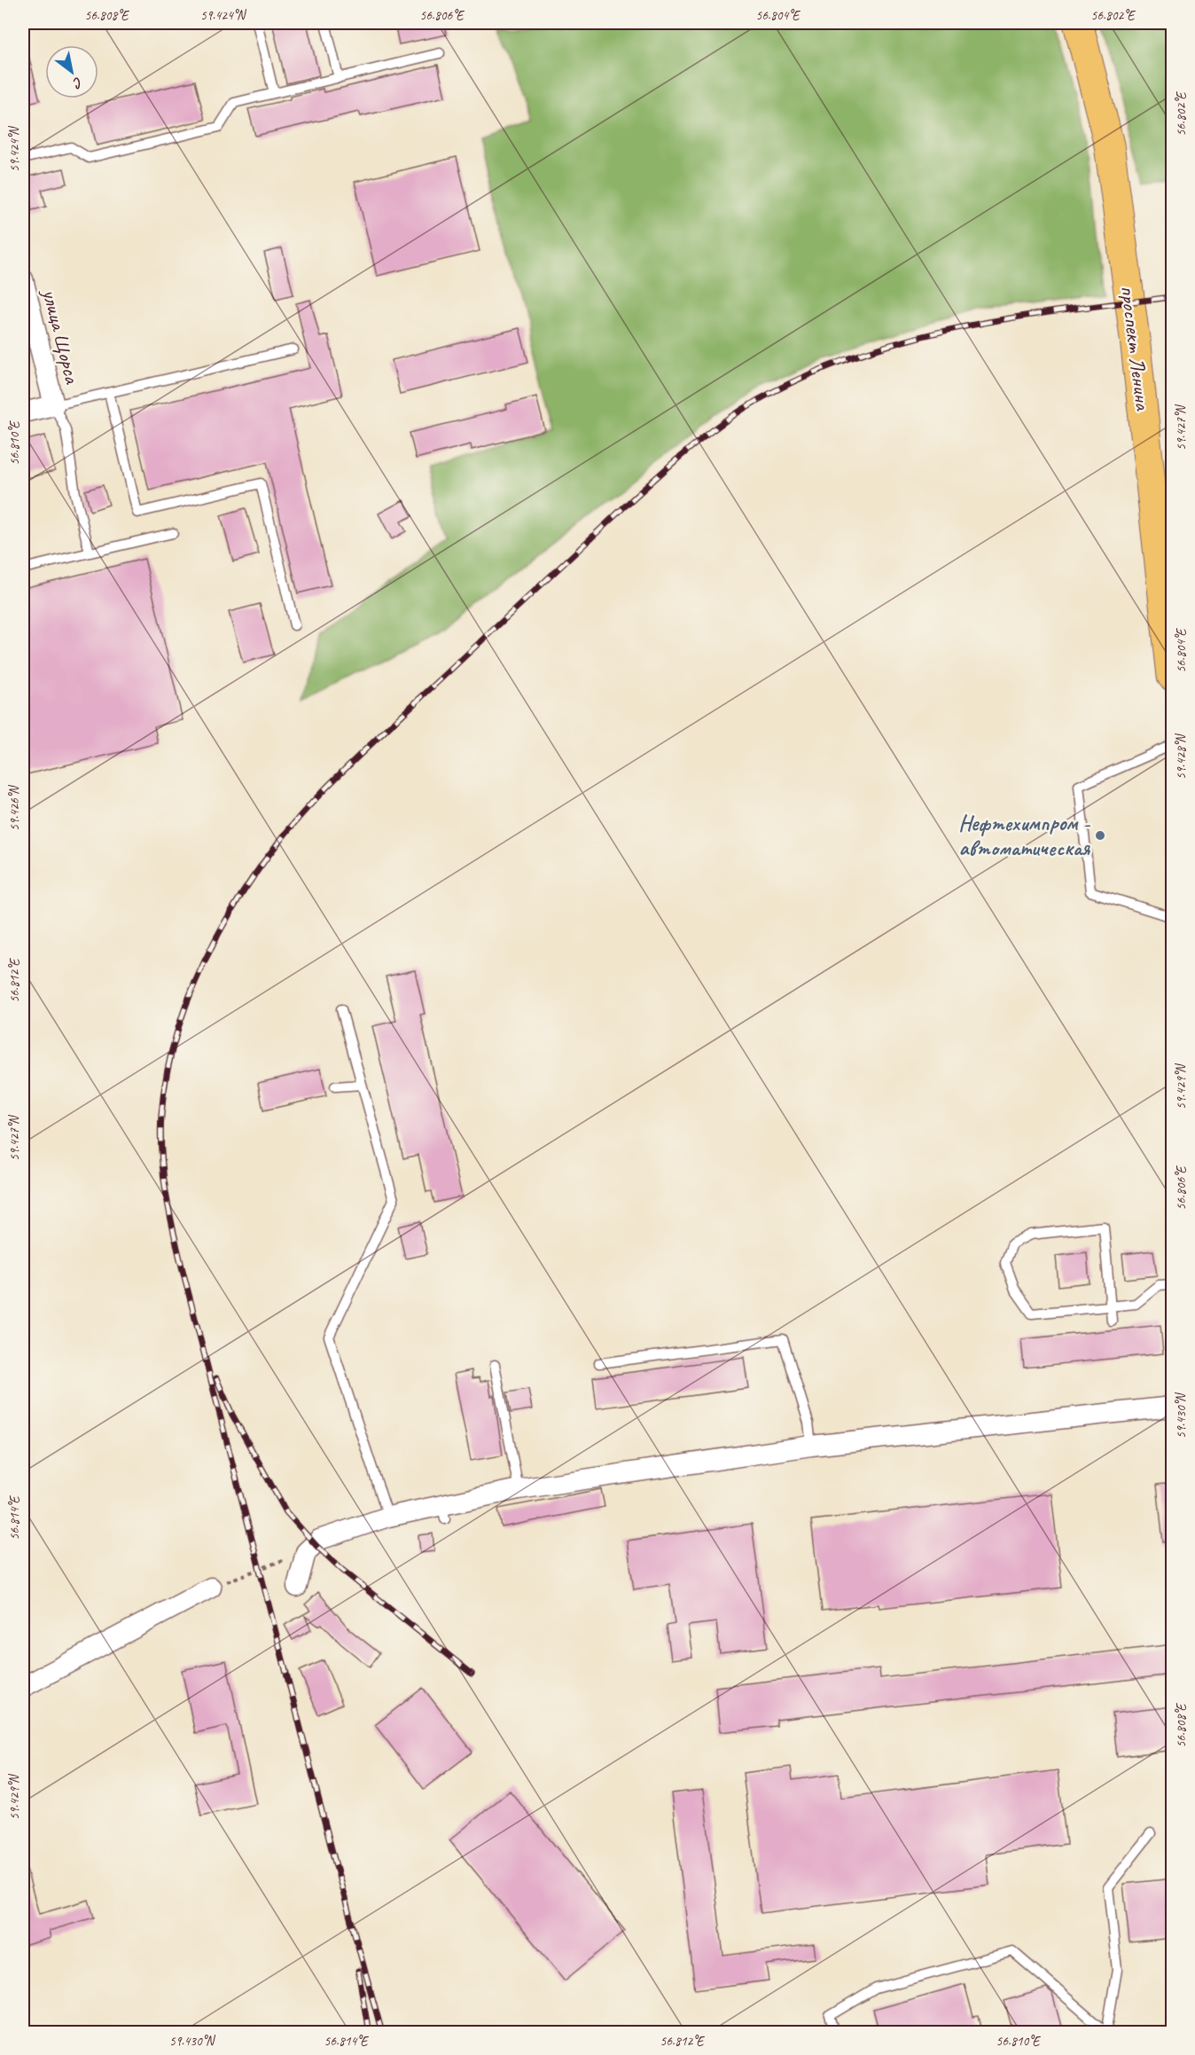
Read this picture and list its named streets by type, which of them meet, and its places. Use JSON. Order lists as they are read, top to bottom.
{
  "streets": {
    "main road": ["проспект Ленина"],
    "street": ["улица Щорса"]
  },
  "places": ["Нефтехимпром - автоматическая"],
  "north": "bottom right",
  "coordinates": [
    "56.808°E",
    "59.424°N",
    "56.806°E",
    "56.804°E",
    "56.802°E",
    "59.427°N",
    "56.810°E",
    "59.428°N",
    "59.426°N",
    "56.812°E",
    "59.429°N",
    "59.430°N",
    "56.814°E"
  ]
}
